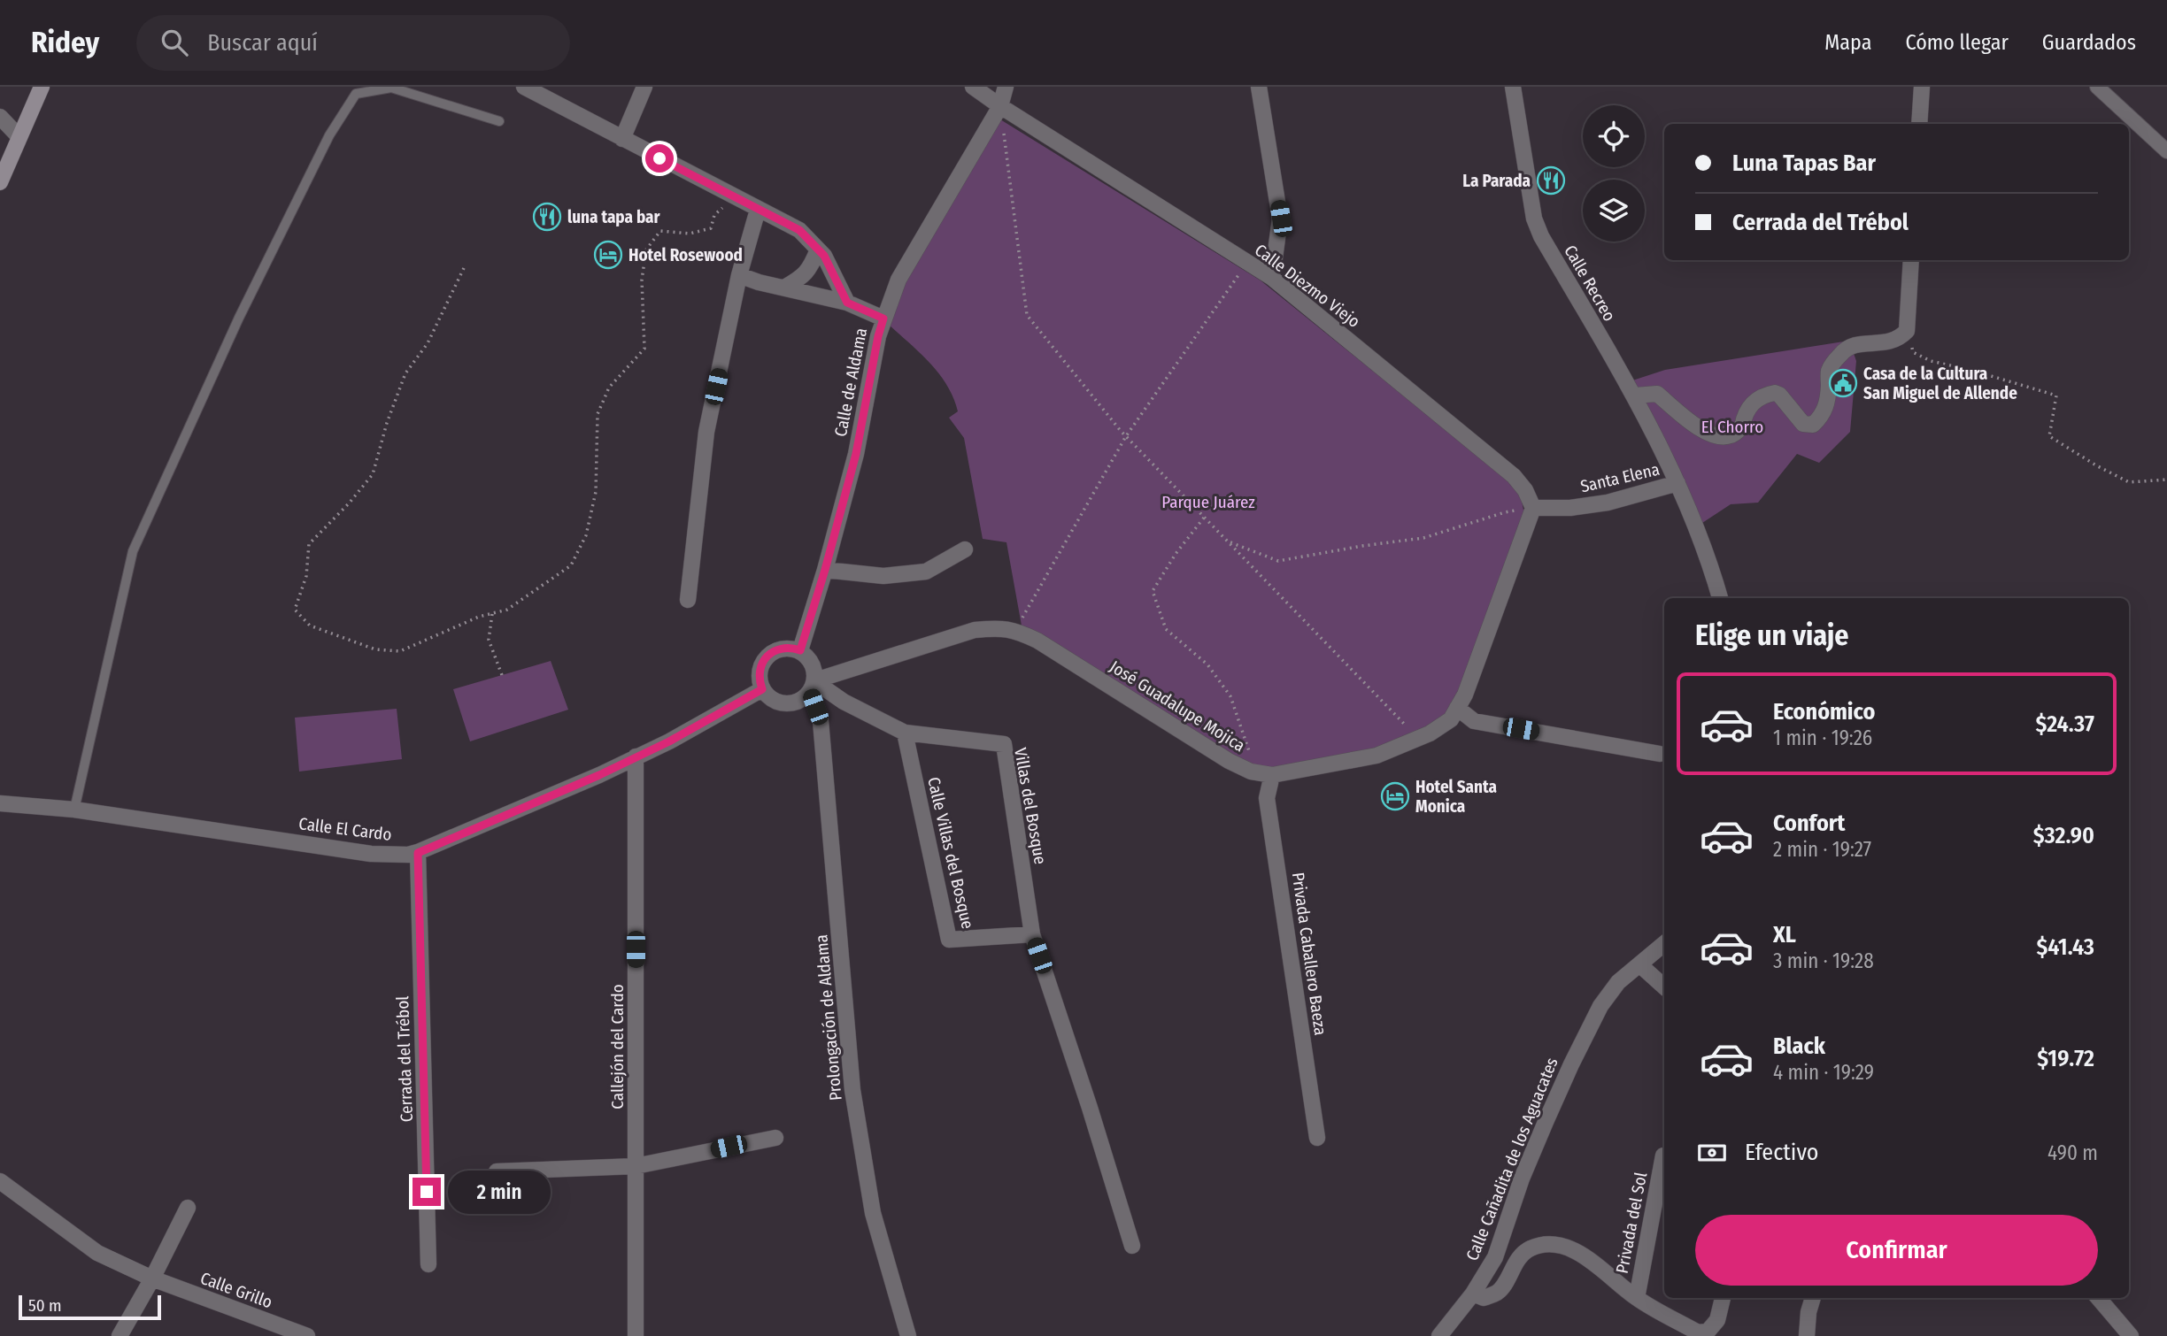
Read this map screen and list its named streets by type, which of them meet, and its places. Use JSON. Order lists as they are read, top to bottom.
{
  "streets": {
    "street": [
      "Calle Recreo",
      "Calle Diezmo Viejo",
      "Calle de Aldama",
      "Santa Elena",
      "José Guadalupe Mojica",
      "Villas del Bosque",
      "Calle El Cardo",
      "Calle Villas del Bosque",
      "Privada Caballero Baeza",
      "Prolongación de Aldama",
      "Callejón del Cardo",
      "Cerrada del Trébol",
      "Calle Cañadita de los Aguacates",
      "Privada del Sol",
      "Calle Grillo"
    ]
  },
  "crossings": [
    ["Calle Recreo", "Santa Elena"],
    ["Calle Diezmo Viejo", "Calle de Aldama"],
    ["Calle Diezmo Viejo", "Santa Elena"],
    ["Calle Diezmo Viejo", "José Guadalupe Mojica"],
    ["Calle de Aldama", "José Guadalupe Mojica"],
    ["Calle de Aldama", "Calle El Cardo"],
    ["Calle de Aldama", "Prolongación de Aldama"],
    ["Santa Elena", "José Guadalupe Mojica"],
    ["José Guadalupe Mojica", "Calle El Cardo"],
    ["José Guadalupe Mojica", "Privada Caballero Baeza"],
    ["José Guadalupe Mojica", "Prolongación de Aldama"],
    ["Villas del Bosque", "Calle Villas del Bosque"],
    ["Calle El Cardo", "Prolongación de Aldama"],
    ["Calle El Cardo", "Callejón del Cardo"],
    ["Calle El Cardo", "Cerrada del Trébol"],
    ["Calle Cañadita de los Aguacates", "Privada del Sol"]
  ],
  "parks": ["El Chorro", "Parque Juárez"],
  "places": {
    "restaurant": ["La Parada", "luna tapa bar"],
    "hotel": ["Hotel Rosewood", "Hotel Santa Monica"],
    "public building": ["Casa de la Cultura San Miguel de Allende"]
  },
  "scale_bar": "50 m",
  "page": {
    "header": "Ridey",
    "search": "Buscar aquí",
    "nav": ["Mapa", "Cómo llegar", "Guardados"],
    "banner": ["Luna Tapas Bar", "Cerrada del Trébol"],
    "heading": "Elige un viaje",
    "list": [
      {
        "name": "Económico",
        "note": "1 min · 19:26",
        "value": "$24.37"
      },
      {
        "name": "Confort",
        "note": "2 min · 19:27",
        "value": "$32.90"
      },
      {
        "name": "XL",
        "note": "3 min · 19:28",
        "value": "$41.43"
      },
      {
        "name": "Black",
        "note": "4 min · 19:29",
        "value": "$19.72"
      }
    ],
    "pay": ["Efectivo", "490 m"],
    "bubble": "2 min",
    "buttons": "Confirmar",
    "scale": "50 m"
  }
}
